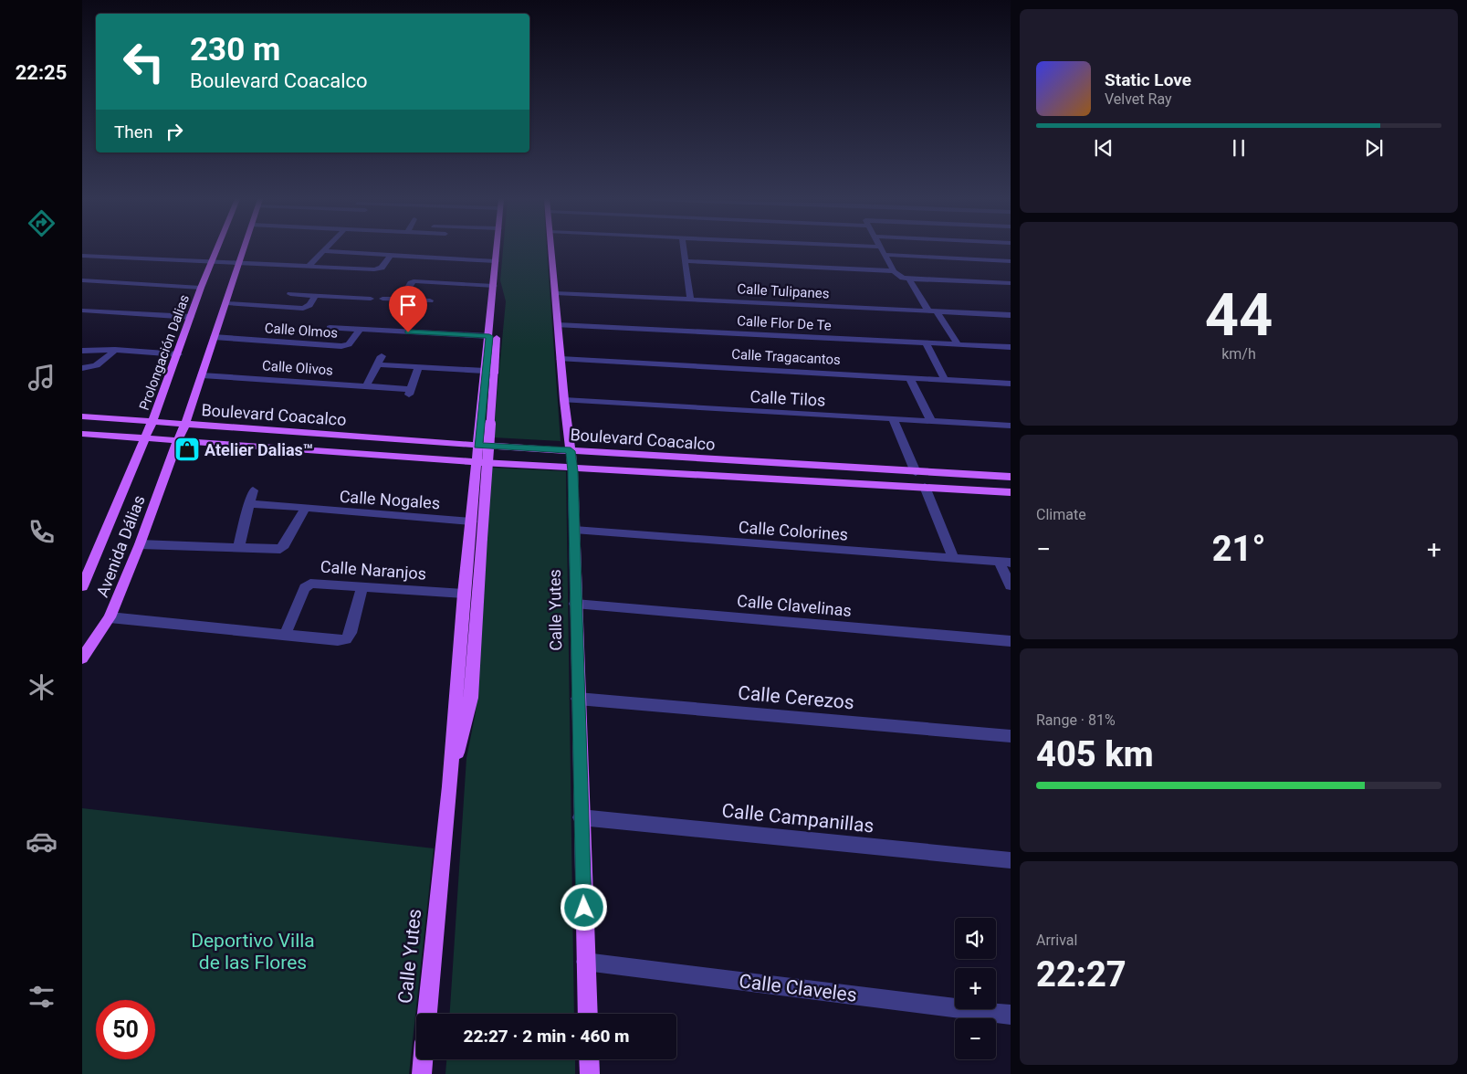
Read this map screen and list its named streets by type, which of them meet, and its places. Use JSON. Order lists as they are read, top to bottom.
{
  "streets": {
    "main road": [
      "Prolongación Dalias",
      "Boulevard Coacalco",
      "Avenida Dálias",
      "Calle Yutes"
    ],
    "street": [
      "Calle Tulipanes",
      "Calle Flor De Te",
      "Calle Olmos",
      "Calle Tragacantos",
      "Calle Olivos",
      "Calle Tilos",
      "Calle Nogales",
      "Calle Colorines",
      "Calle Naranjos",
      "Calle Clavelinas",
      "Calle Cerezos",
      "Calle Campanillas",
      "Calle Claveles"
    ]
  },
  "crossings": [
    ["Calle Tulipanes", "Calle Yutes"],
    ["Calle Flor De Te", "Calle Yutes"],
    ["Calle Olmos", "Calle Yutes"],
    ["Prolongación Dalias", "Boulevard Coacalco"],
    ["Prolongación Dalias", "Avenida Dálias"],
    ["Calle Tragacantos", "Calle Yutes"],
    ["Calle Tilos", "Calle Yutes"],
    ["Boulevard Coacalco", "Avenida Dálias"],
    ["Boulevard Coacalco", "Calle Yutes"],
    ["Calle Nogales", "Calle Yutes"],
    ["Calle Colorines", "Calle Yutes"],
    ["Calle Naranjos", "Calle Yutes"],
    ["Calle Clavelinas", "Calle Yutes"],
    ["Calle Yutes", "Calle Cerezos"],
    ["Calle Yutes", "Calle Campanillas"],
    ["Calle Yutes", "Calle Claveles"]
  ],
  "parks": ["Deportivo Villa de las Flores"],
  "places": {
    "shop": ["Atelier Dalias™"]
  },
  "page": {
    "tabs": "22:25",
    "turn": ["230 m", "Boulevard Coacalco"],
    "song": ["Static Love", "Velvet Ray"],
    "then": "Then",
    "tile": [
      ["44", "km/h"],
      "Climate",
      ["Range · 81%", "405 km"],
      ["Arrival", "22:27"]
    ],
    "heat": ["−", "21°", "+"],
    "map_buttons": ["+", "−"],
    "limit": "50",
    "trip": "22:27 · 2 min · 460 m"
  }
}
